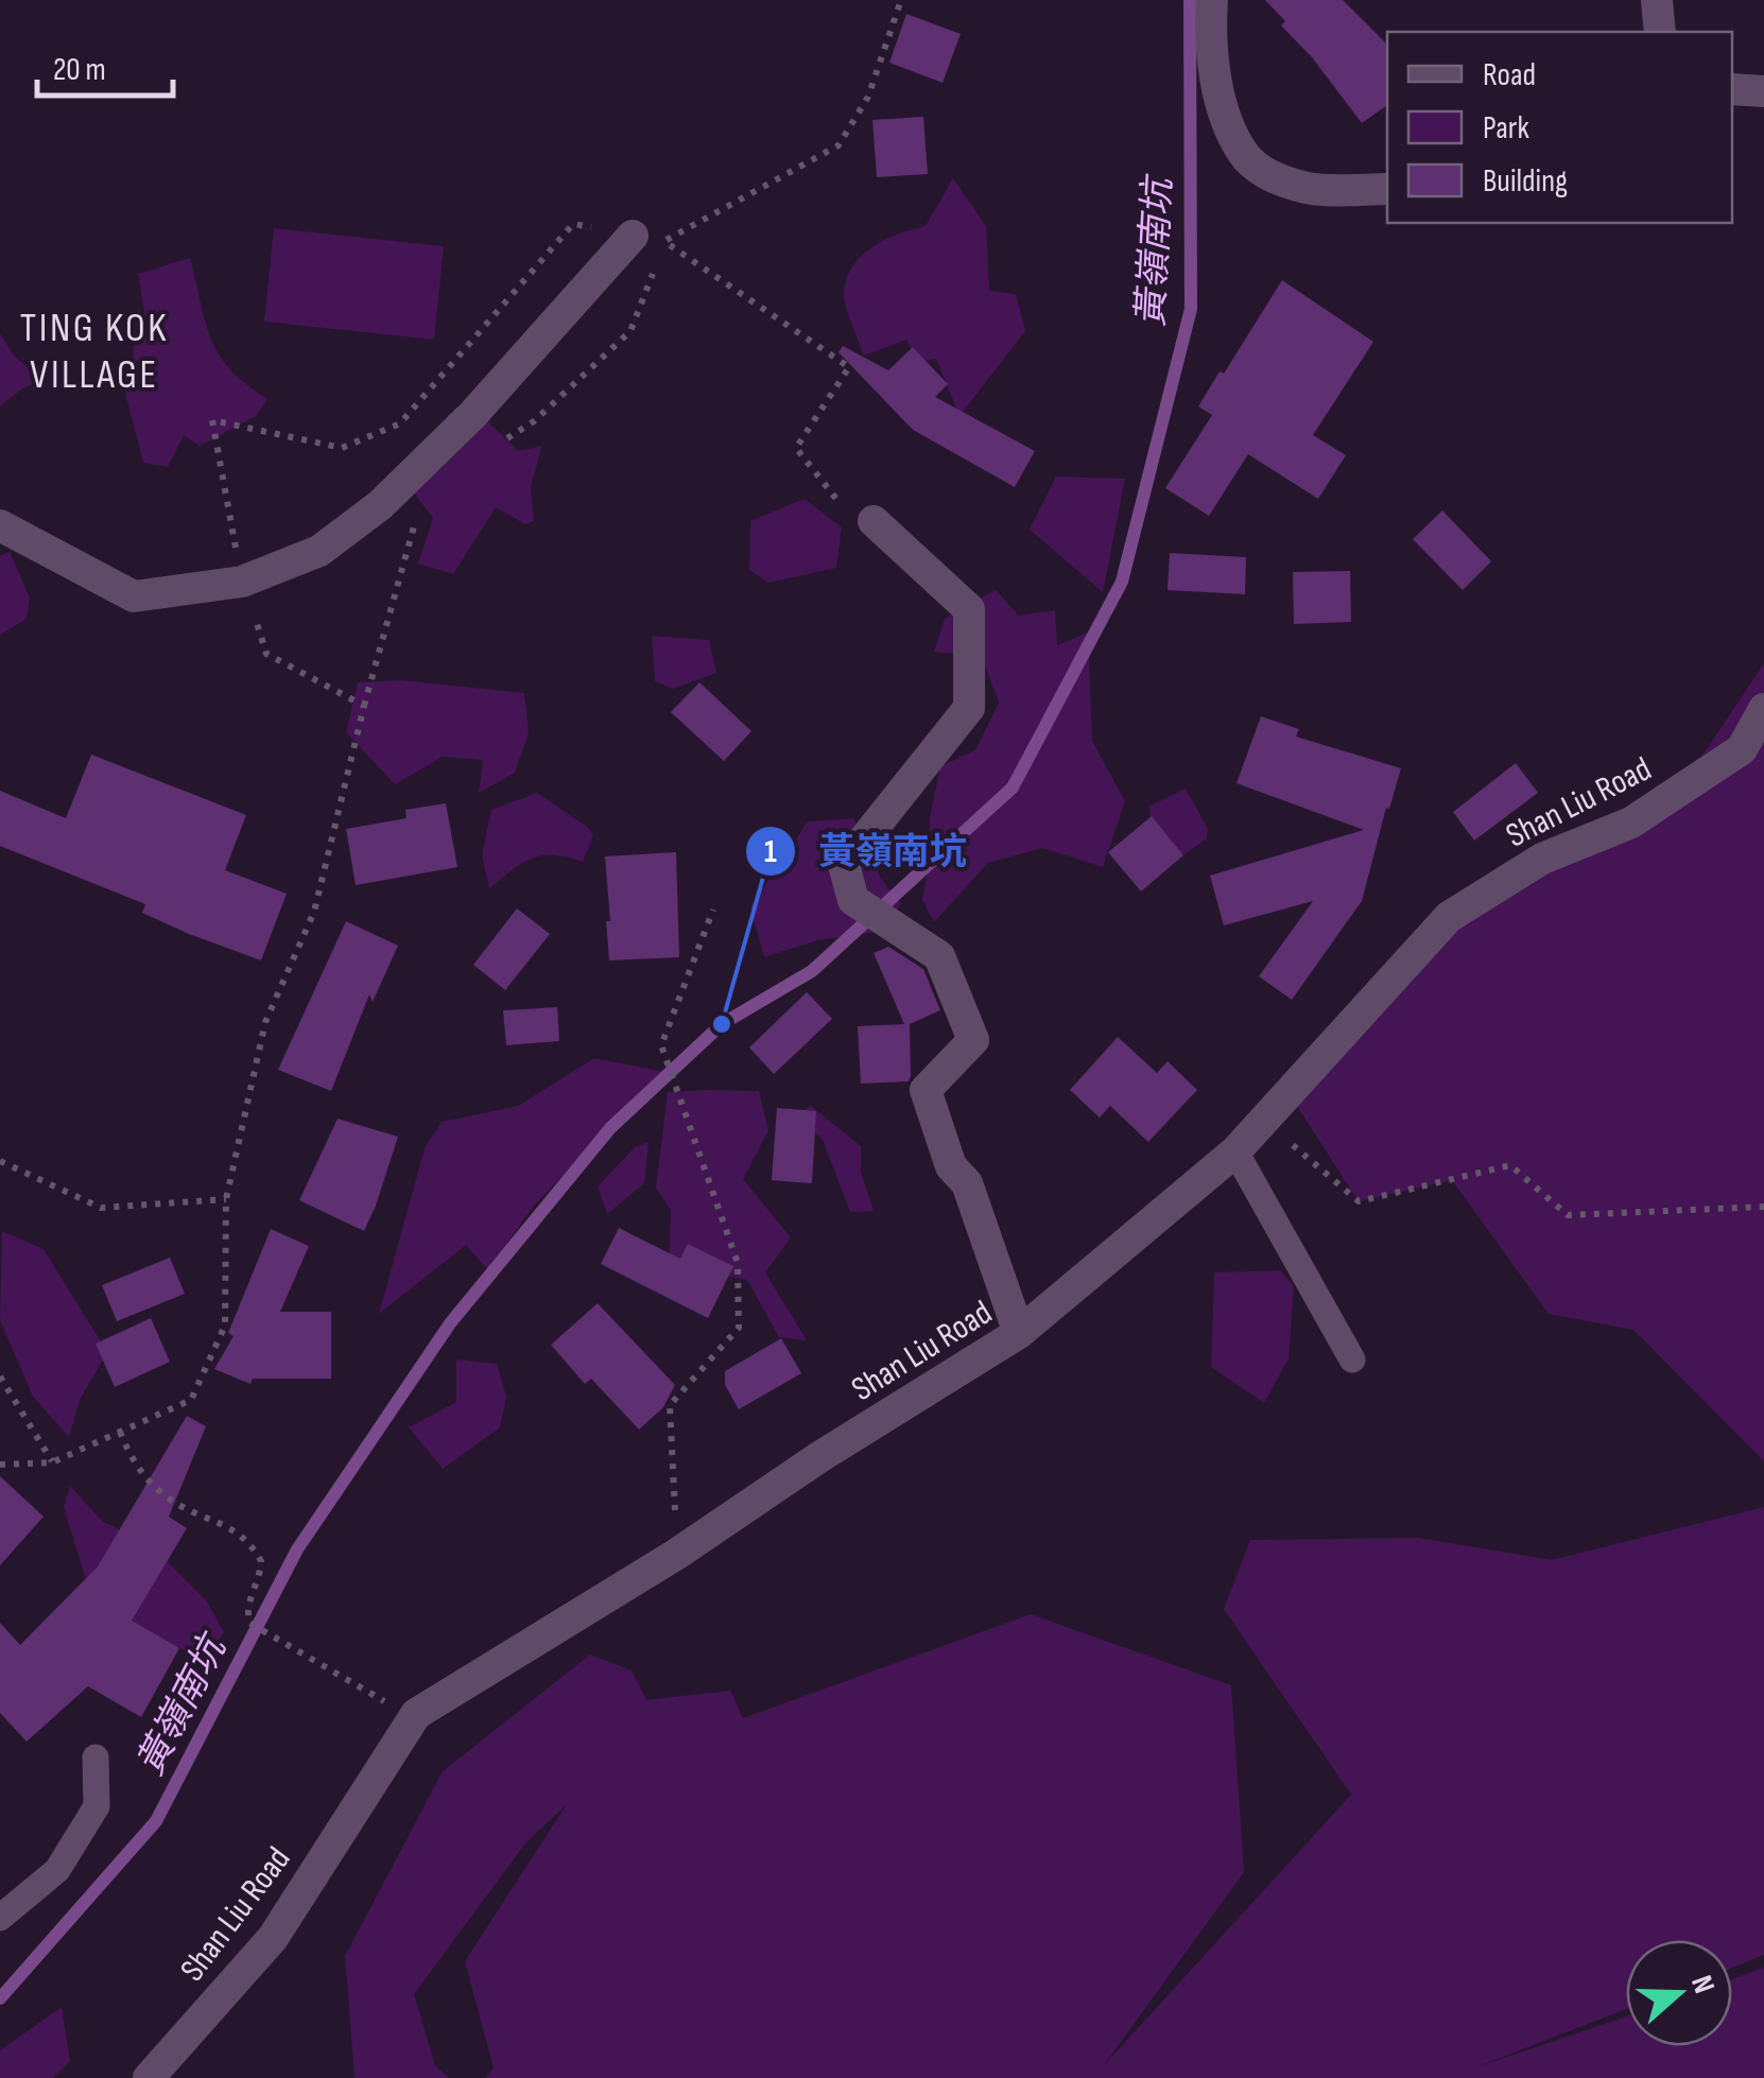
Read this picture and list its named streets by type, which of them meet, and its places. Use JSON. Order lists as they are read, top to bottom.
{
  "streets": {
    "street": ["Shan Liu Road"]
  },
  "districts": ["TING KOK VILLAGE"],
  "water": ["黃嶺南坑"],
  "places": ["黃嶺南坑"],
  "legend": ["Road", "Park", "Building"],
  "scale_bar": "20 m",
  "north": "right"
}
